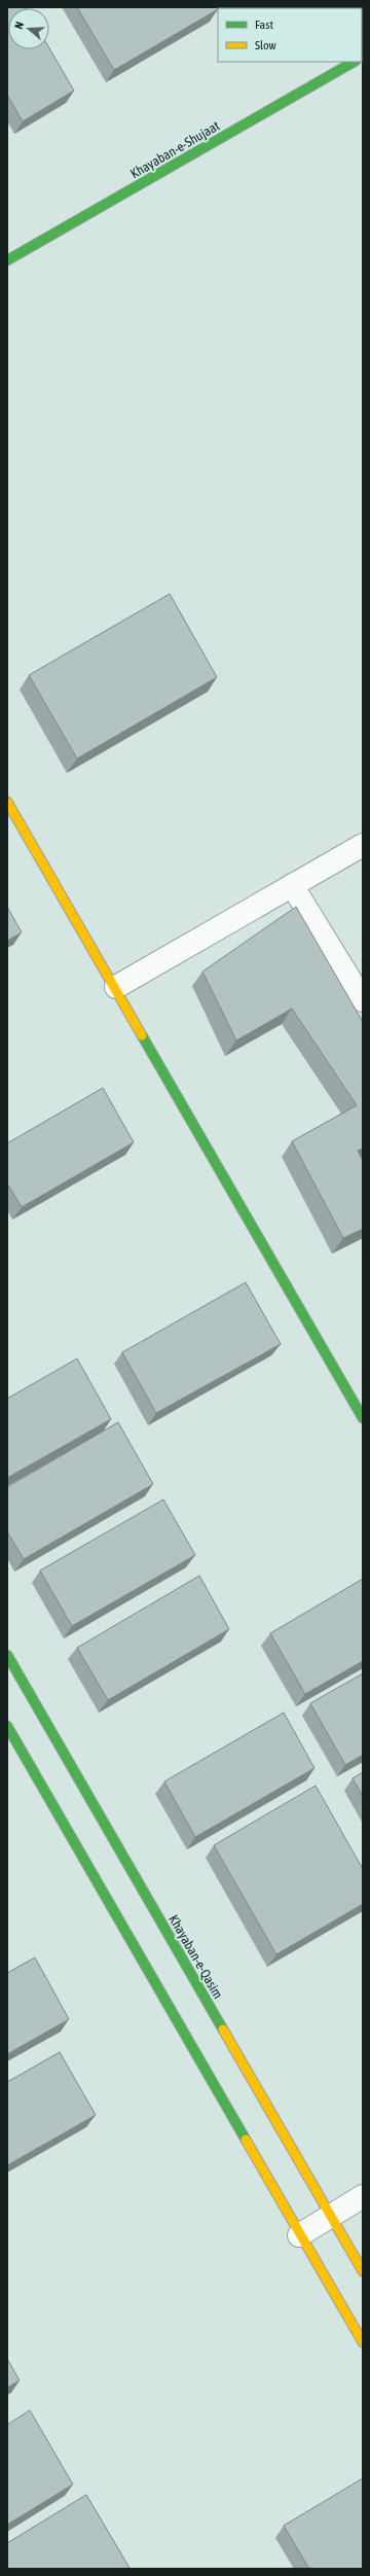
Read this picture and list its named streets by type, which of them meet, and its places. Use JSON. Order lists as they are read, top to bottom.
{
  "streets": {
    "street": ["Khayaban-e-Shujaat", "Khayaban-e-Qasim"]
  },
  "legend": ["Fast", "Slow"],
  "north": "left"
}
